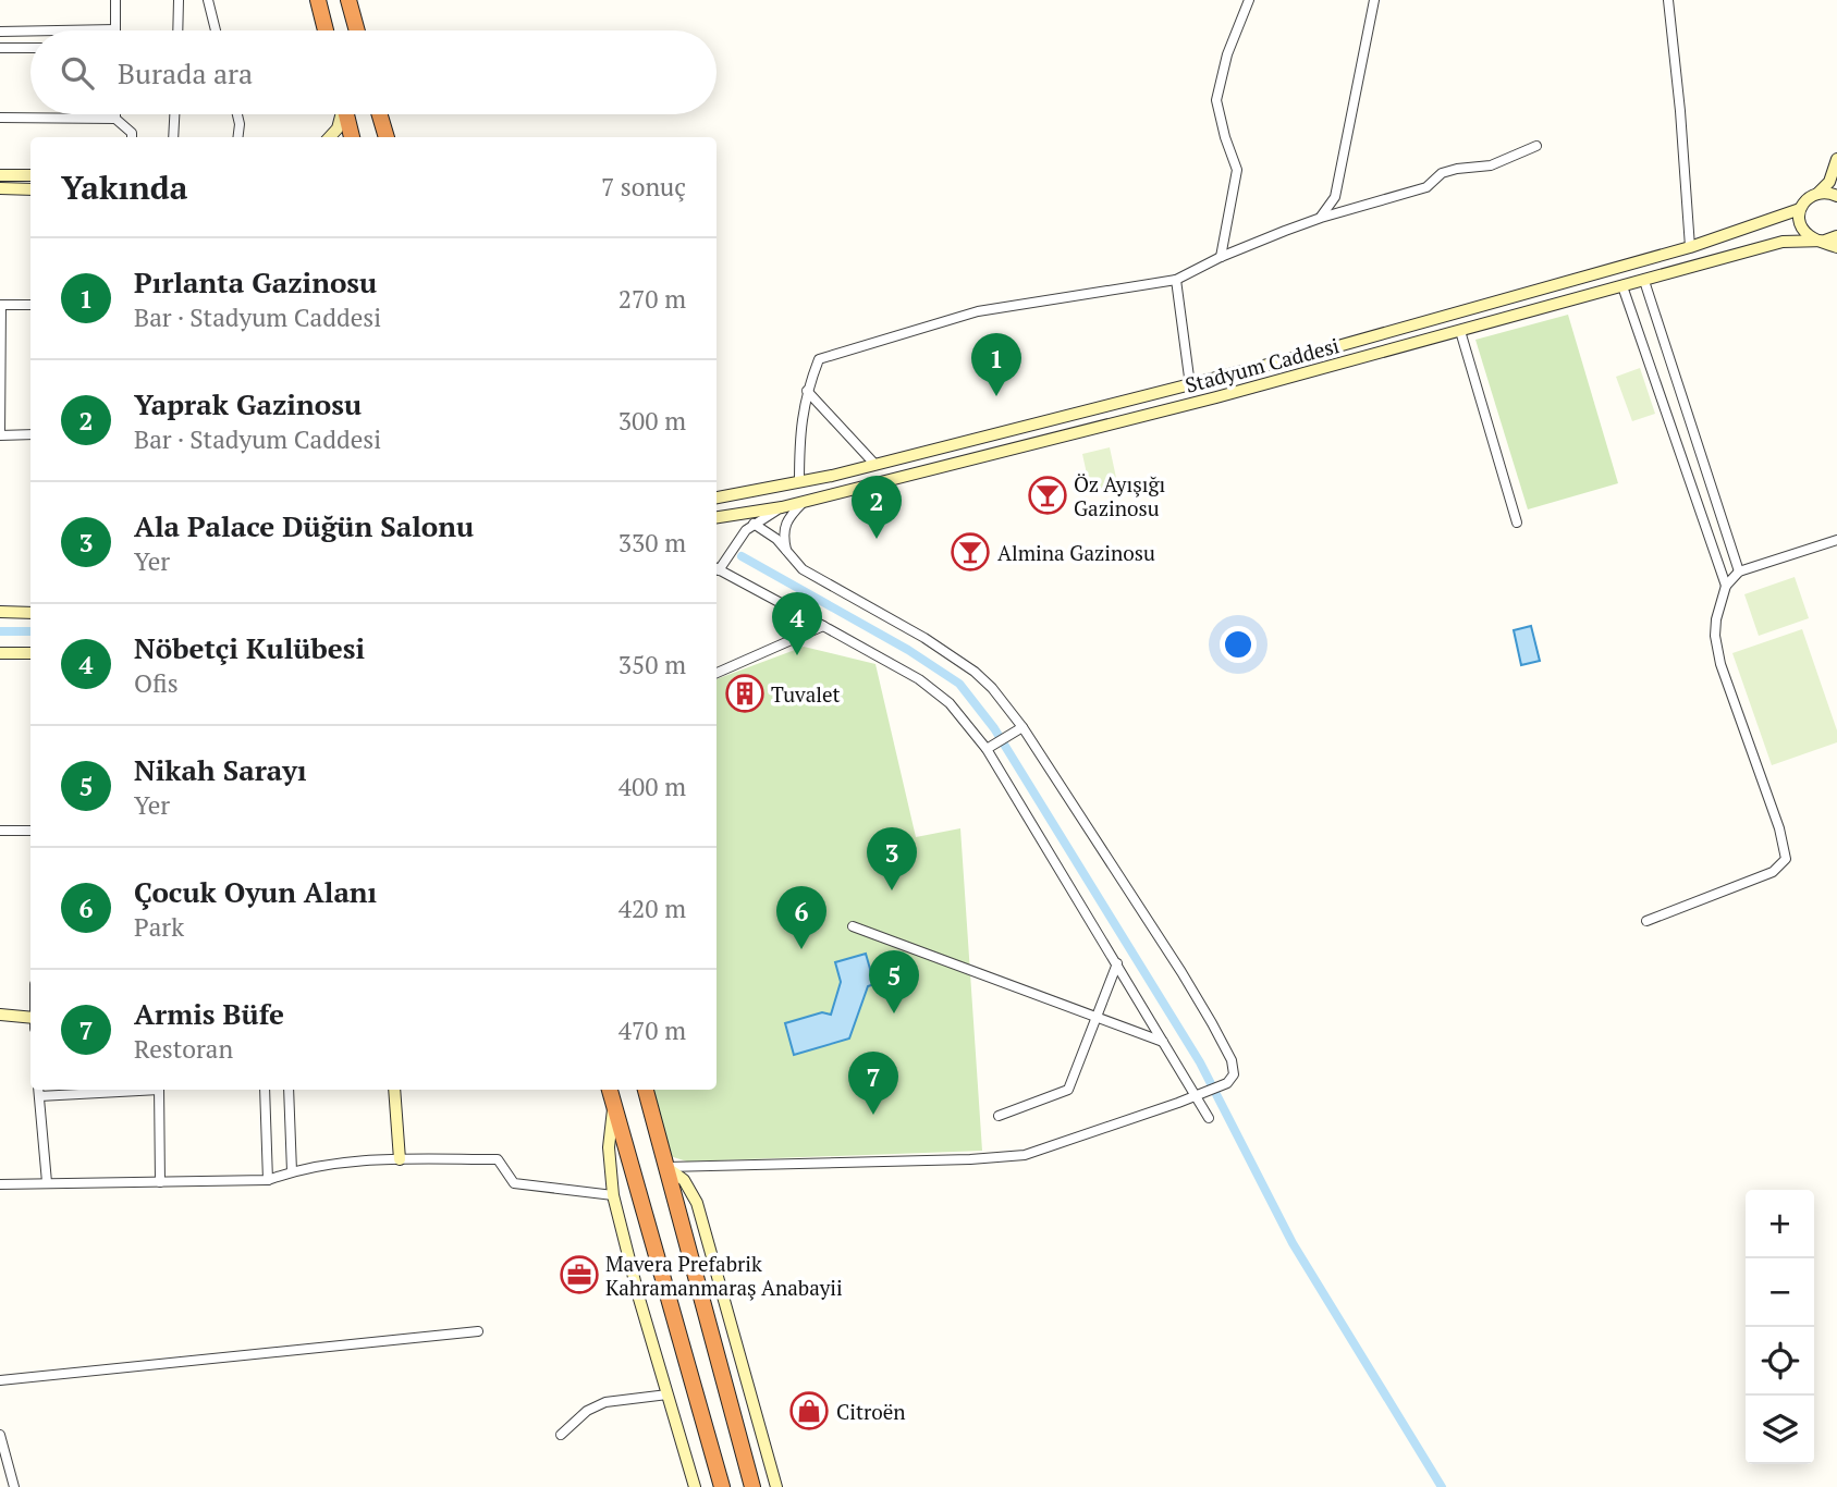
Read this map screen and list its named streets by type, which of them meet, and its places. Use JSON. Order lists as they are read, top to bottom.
{
  "streets": {
    "main road": ["Stadyum Caddesi"]
  },
  "places": {
    "bar": ["Öz Ayışığı Gazinosu", "Almina Gazinosu"],
    "building": ["Tuvalet"],
    "office": ["Mavera Prefabrik Kahramanmaraş Anabayii"],
    "shop": ["Citroën"]
  },
  "page": {
    "search": "Burada ara",
    "heading": ["Yakında", "7 sonuç"],
    "list": [
      {
        "mark": "1",
        "name": "Pırlanta Gazinosu",
        "note": "Bar · Stadyum Caddesi",
        "value": "270 m"
      },
      {
        "mark": "2",
        "name": "Yaprak Gazinosu",
        "note": "Bar · Stadyum Caddesi",
        "value": "300 m"
      },
      {
        "mark": "3",
        "name": "Ala Palace Düğün Salonu",
        "note": "Yer",
        "value": "330 m"
      },
      {
        "mark": "4",
        "name": "Nöbetçi Kulübesi",
        "note": "Ofis",
        "value": "350 m"
      },
      {
        "mark": "5",
        "name": "Nikah Sarayı",
        "note": "Yer",
        "value": "400 m"
      },
      {
        "mark": "6",
        "name": "Çocuk Oyun Alanı",
        "note": "Park",
        "value": "420 m"
      },
      {
        "mark": "7",
        "name": "Armis Büfe",
        "note": "Restoran",
        "value": "470 m"
      }
    ],
    "pins": [
      "1",
      "2",
      "4",
      "3",
      "6",
      "5",
      "7"
    ],
    "map_buttons": ["+", "−"]
  }
}
